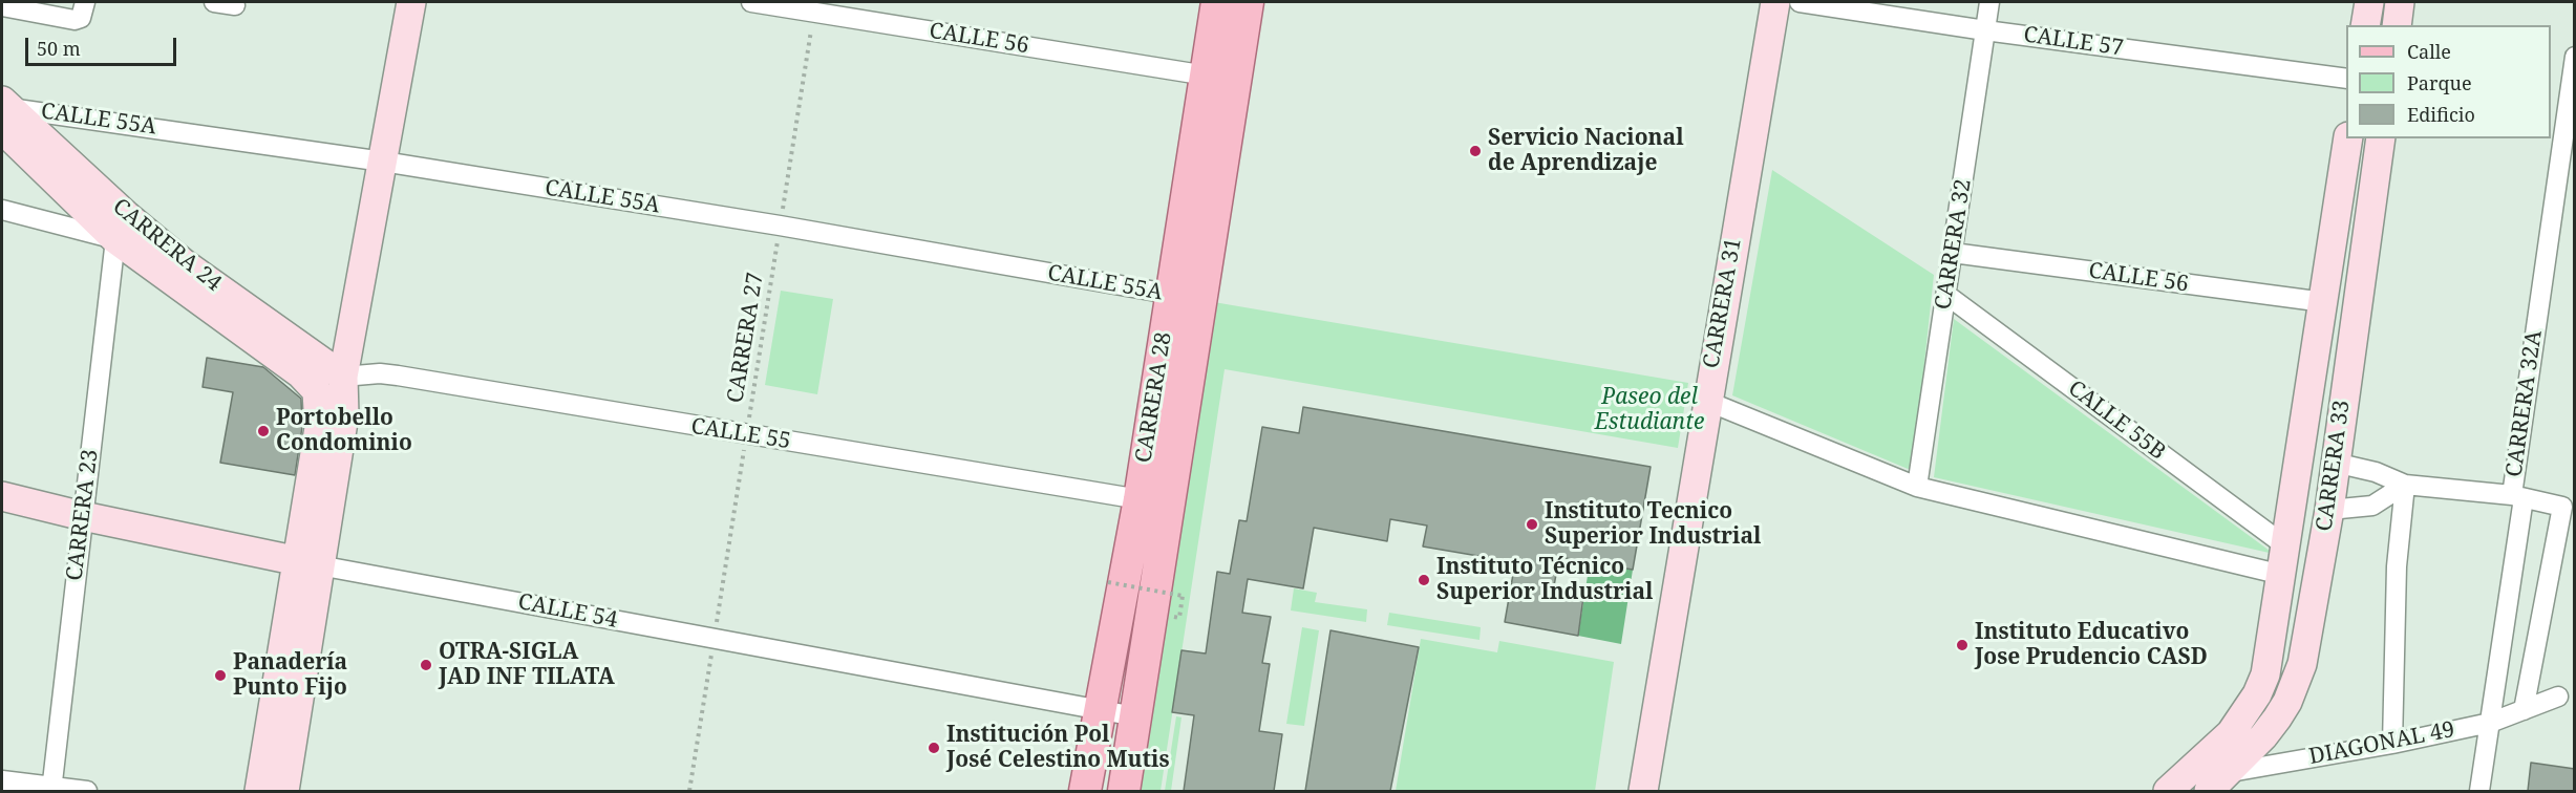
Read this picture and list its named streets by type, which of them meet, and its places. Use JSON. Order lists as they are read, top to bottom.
{
  "streets": {
    "main road": ["CARRERA 28"],
    "street": [
      "CALLE 56",
      "CALLE 57",
      "CALLE 55A",
      "CARRERA 32",
      "CARRERA 24",
      "CARRERA 31",
      "CARRERA 32A",
      "CALLE 55B",
      "CALLE 55",
      "CARRERA 33",
      "CARRERA 23",
      "CALLE 54",
      "DIAGONAL 49"
    ],
    "path": ["CARRERA 27"]
  },
  "crossings": [
    ["CALLE 56", "CARRERA 32"],
    ["CALLE 56", "CARRERA 27"],
    ["CALLE 56", "CARRERA 28"],
    ["CALLE 56", "CARRERA 33"],
    ["CALLE 57", "CARRERA 32"],
    ["CALLE 55A", "CARRERA 24"],
    ["CALLE 55A", "CARRERA 27"],
    ["CALLE 55A", "CARRERA 28"],
    ["CARRERA 32", "CALLE 55B"],
    ["CARRERA 24", "CALLE 55"],
    ["CARRERA 24", "CARRERA 23"],
    ["CARRERA 27", "CALLE 55"],
    ["CARRERA 27", "CALLE 54"],
    ["CARRERA 28", "CALLE 55"],
    ["CARRERA 28", "CALLE 54"],
    ["CARRERA 32A", "DIAGONAL 49"],
    ["CALLE 55B", "CARRERA 33"],
    ["CARRERA 33", "DIAGONAL 49"],
    ["CARRERA 23", "CALLE 54"]
  ],
  "parks": ["Paseo del Estudiante"],
  "places": [
    "Servicio Nacional de Aprendizaje",
    "Portobello Condominio",
    "Instituto Tecnico Superior Industrial",
    "Instituto Técnico Superior Industrial",
    "Instituto Educativo Jose Prudencio CASD",
    "OTRA-SIGLA JAD INF TILATA",
    "Panadería Punto Fijo",
    "Institución Pol José Celestino Mutis"
  ],
  "legend": ["Calle", "Parque", "Edificio"],
  "scale_bar": "50 m"
}
